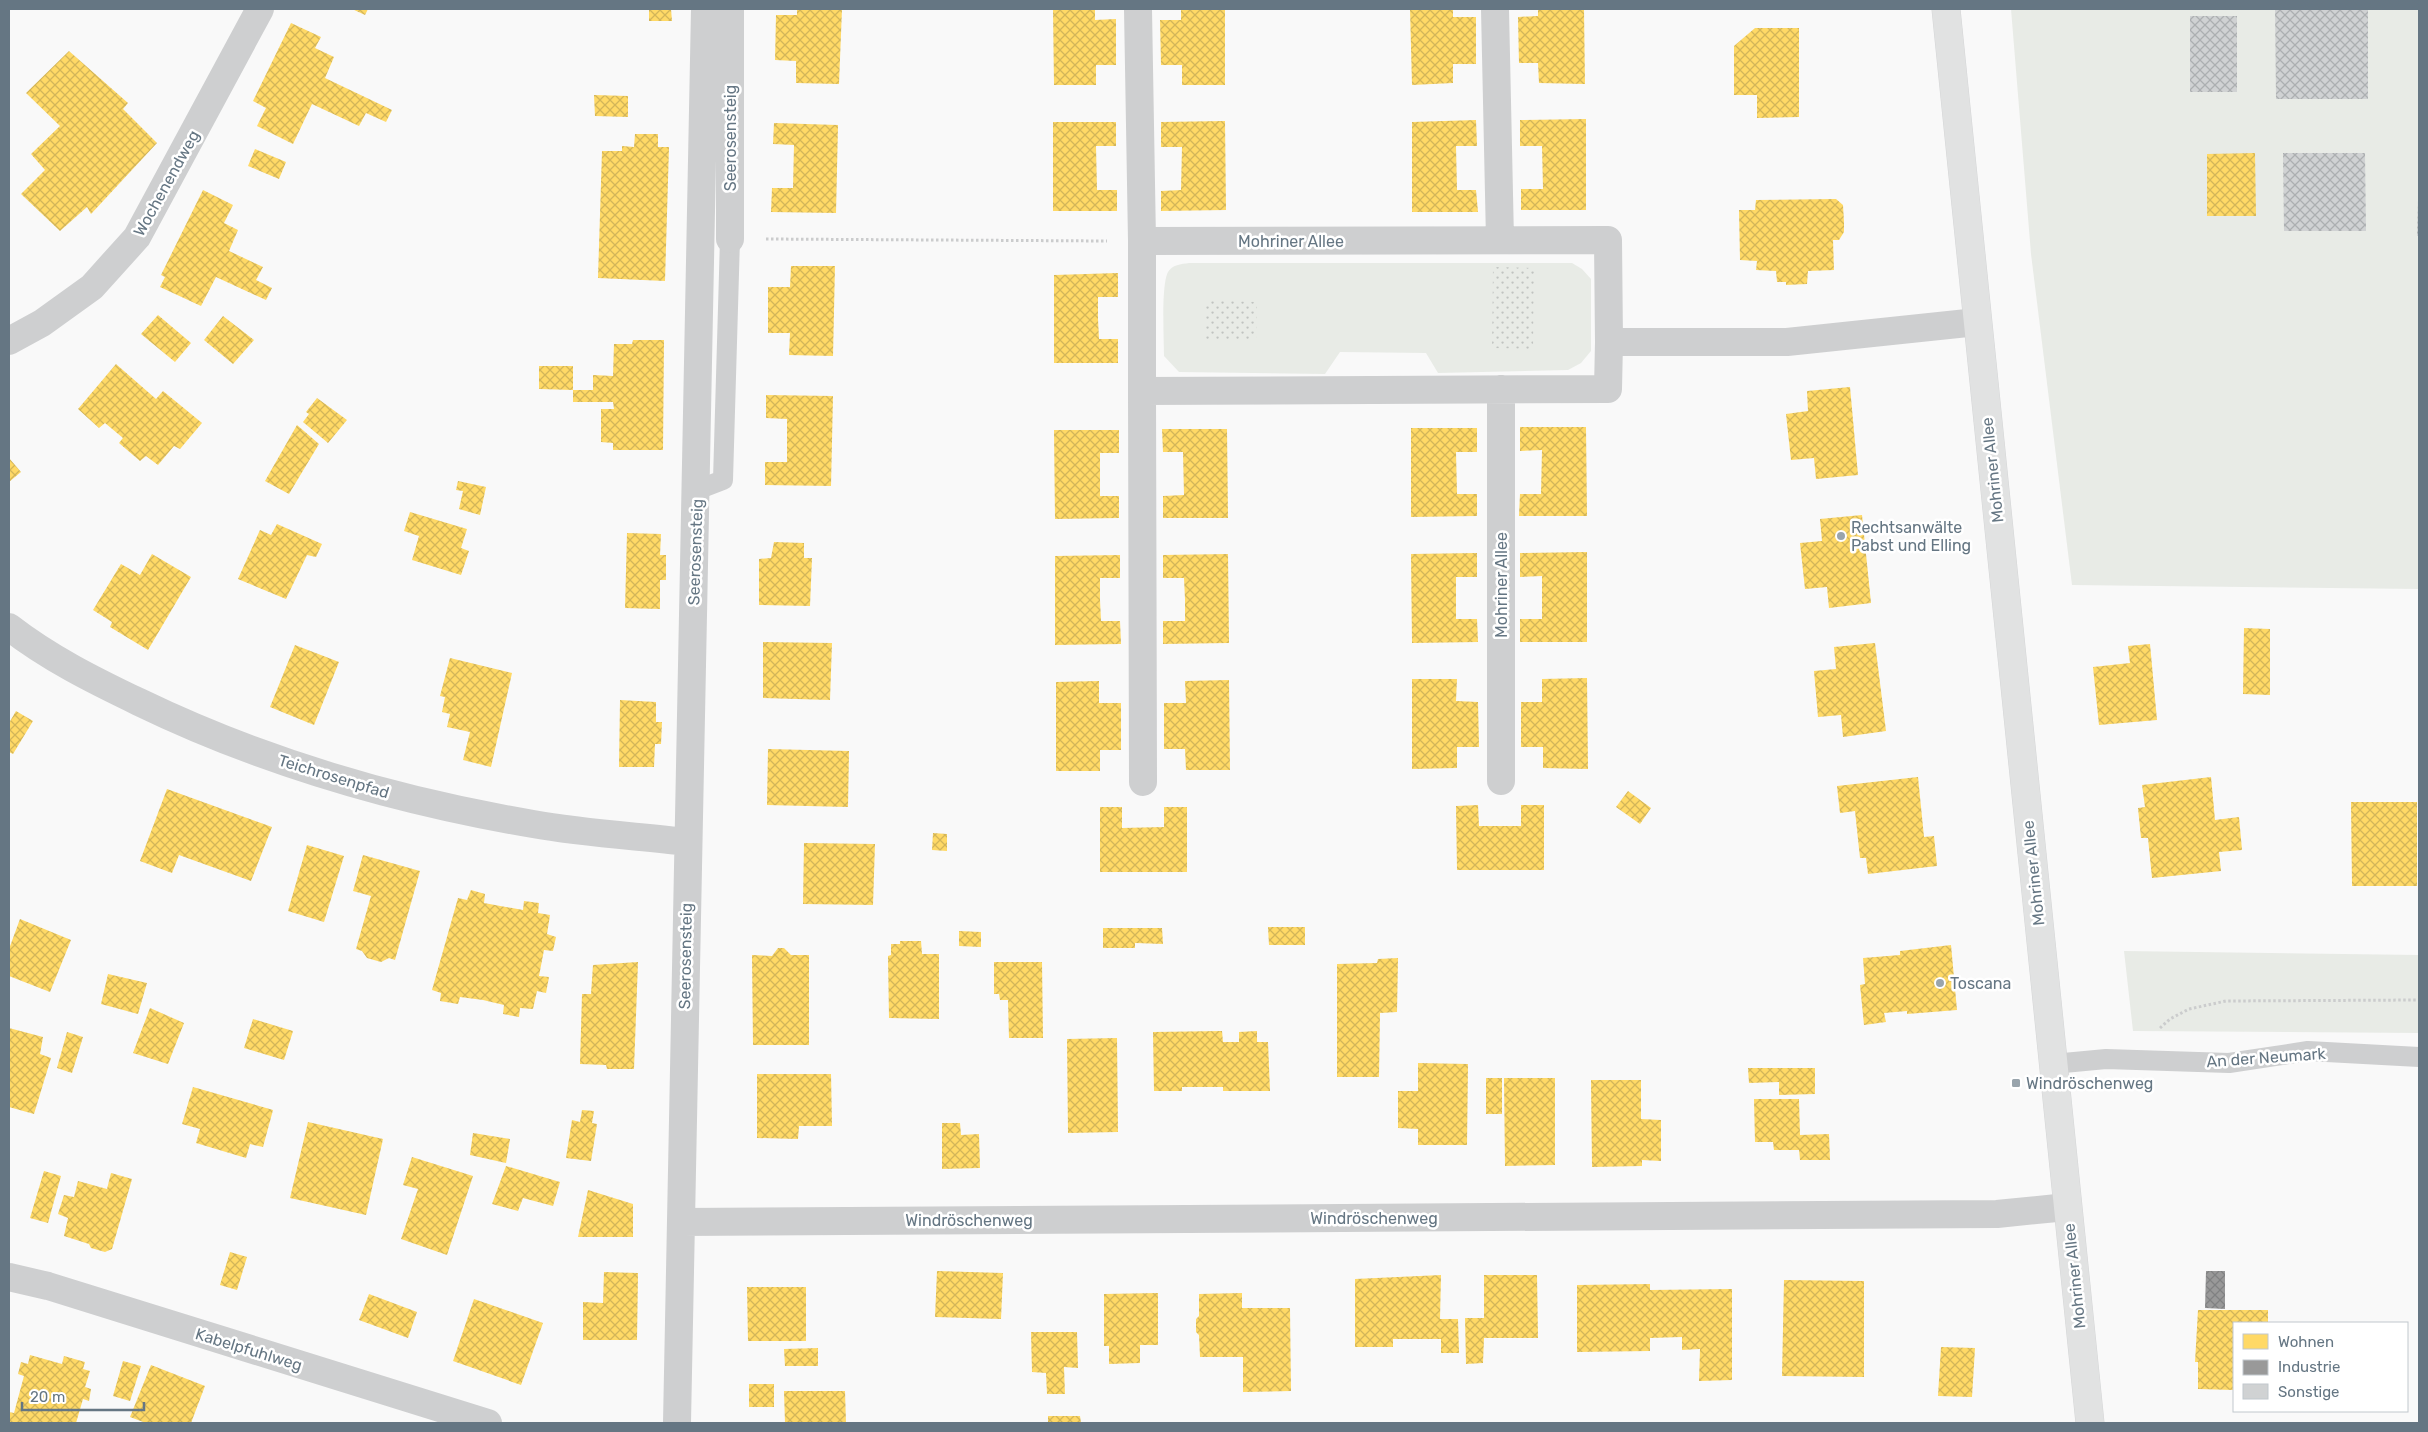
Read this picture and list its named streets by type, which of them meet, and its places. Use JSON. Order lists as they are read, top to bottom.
{
  "streets": {
    "main road": ["Mohriner Allee"],
    "street": [
      "Seerosensteig",
      "Wochenendweg",
      "Teichrosenpfad",
      "Windröschenweg",
      "Kabelpfuhlweg"
    ],
    "lane": ["An der Neumark"]
  },
  "crossings": [
    ["Seerosensteig", "Teichrosenpfad"],
    ["Seerosensteig", "Windröschenweg"],
    ["Mohriner Allee", "An der Neumark"],
    ["Mohriner Allee", "Windröschenweg"]
  ],
  "places": {
    "other": ["Rechtsanwälte Pabst und Elling", "Toscana"],
    "transit": ["Windröschenweg"]
  },
  "legend": ["Wohnen", "Industrie", "Sonstige"],
  "scale_bar": "20 m"
}
